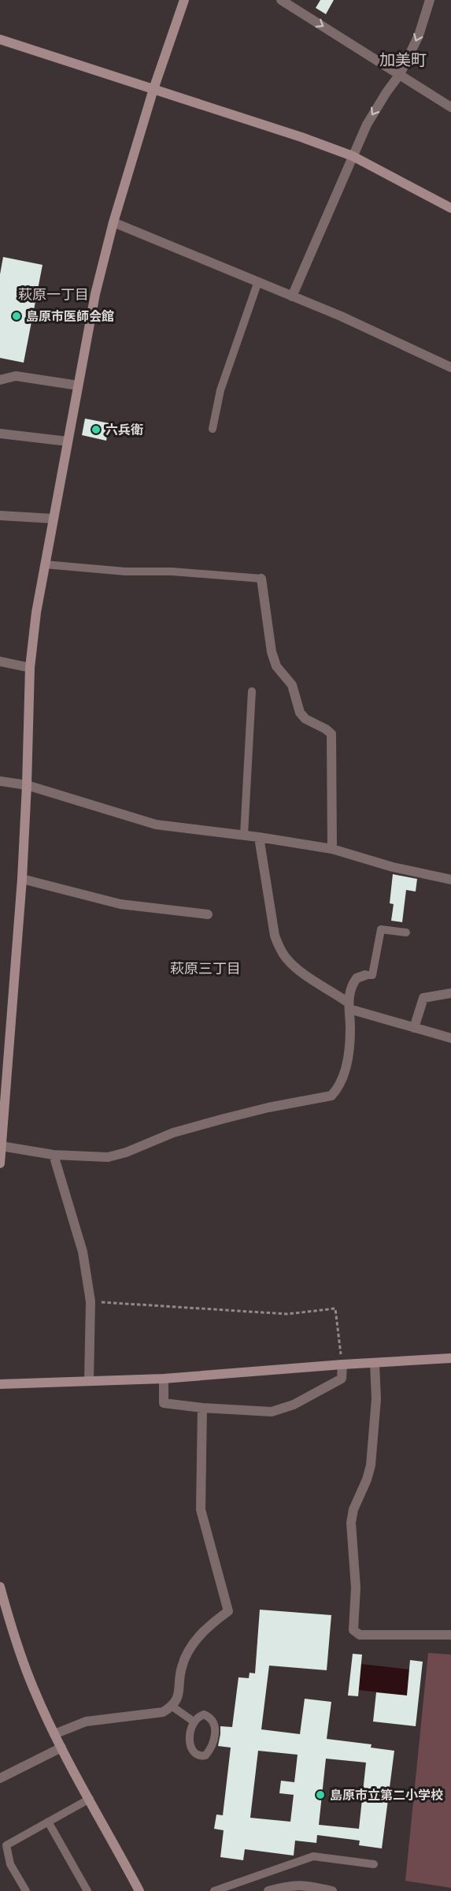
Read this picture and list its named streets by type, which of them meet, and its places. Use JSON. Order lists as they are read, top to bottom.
{
  "districts": ["加美町", "萩原一丁目", "萩原三丁目"],
  "places": ["島原市医師会館", "六兵衛", "島原市立第二小学校"]
}
